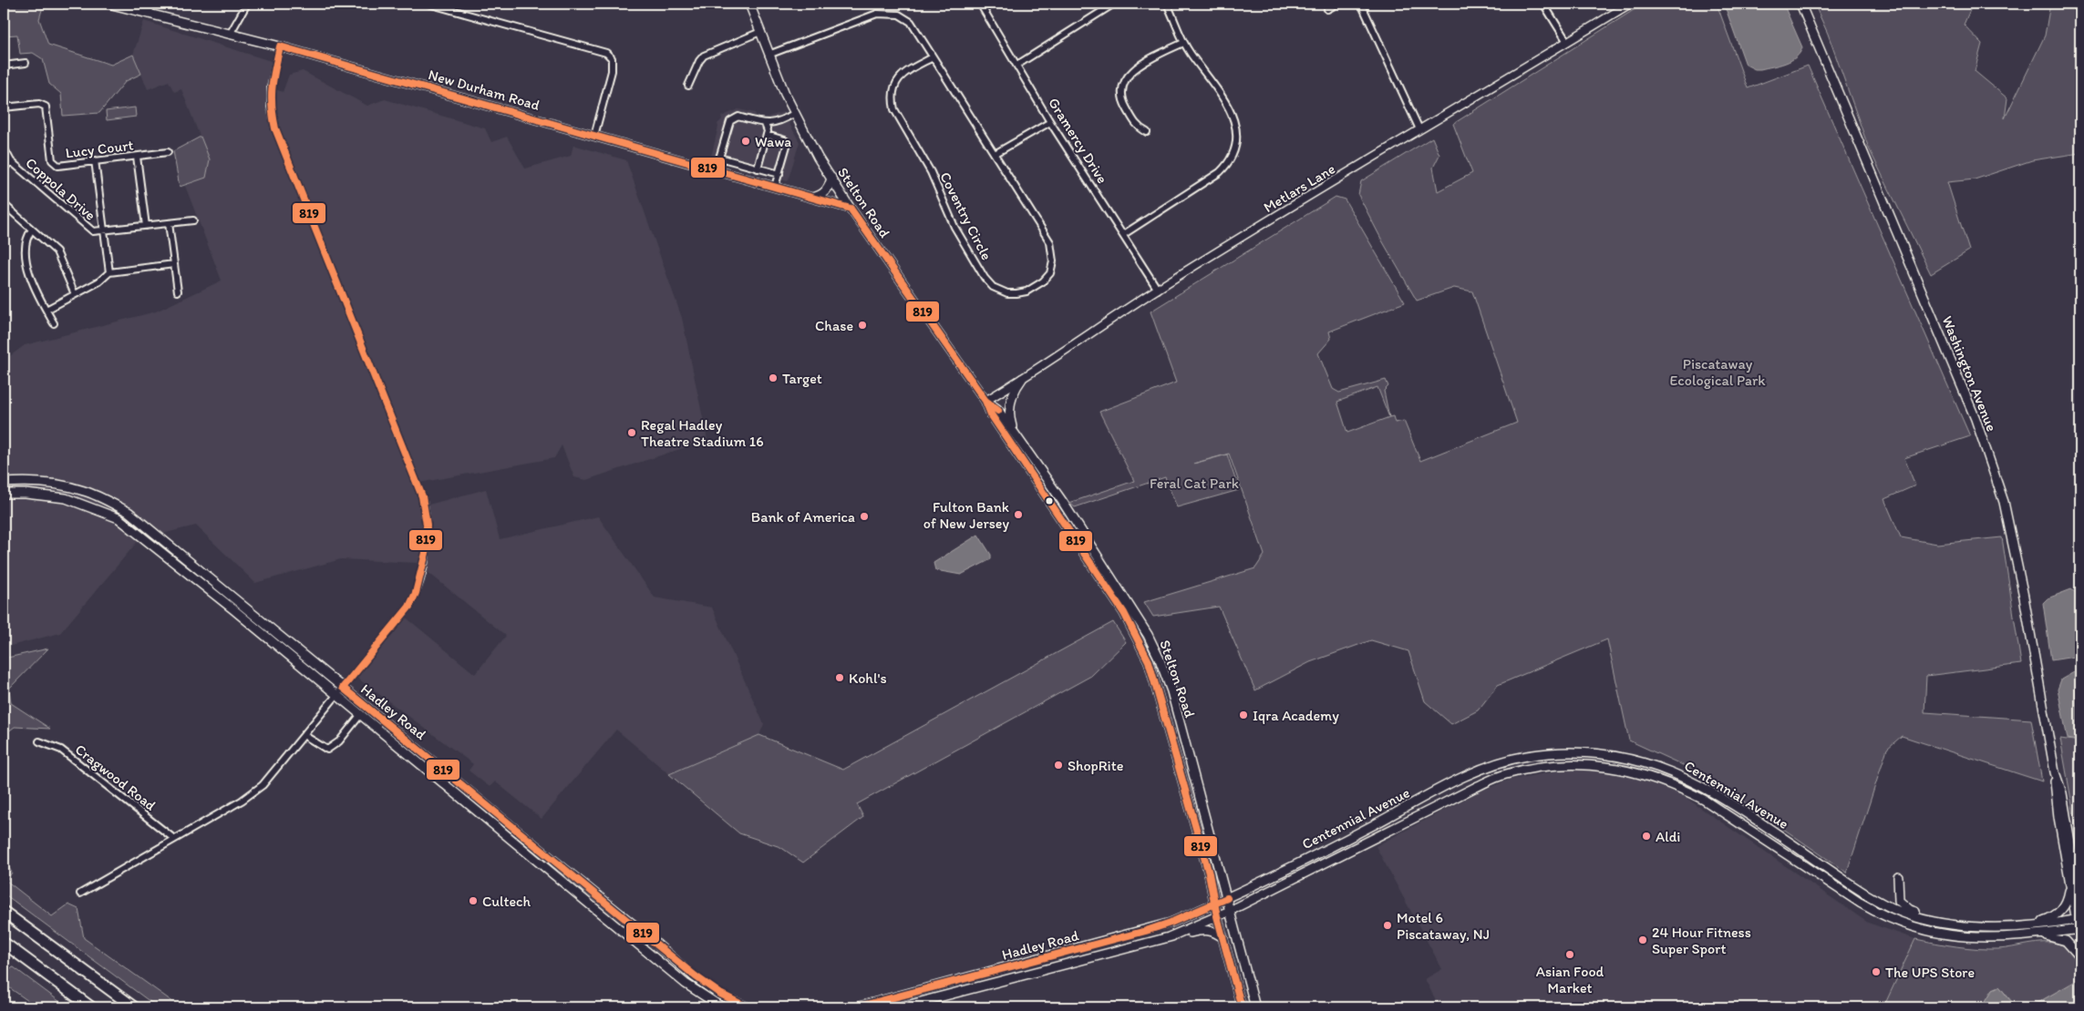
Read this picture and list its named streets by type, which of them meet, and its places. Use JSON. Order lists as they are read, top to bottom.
{
  "streets": {
    "main road": [
      "New Durham Road",
      "Stelton Road",
      "Washington Avenue",
      "Hadley Road",
      "Centennial Avenue"
    ],
    "street": [
      "Gramercy Drive",
      "Lucy Court",
      "Metlars Lane",
      "Coppola Drive",
      "Coventry Circle",
      "Cragwood Road"
    ]
  },
  "crossings": [
    ["New Durham Road", "Stelton Road"],
    ["Gramercy Drive", "Metlars Lane"],
    ["Metlars Lane", "Stelton Road"],
    ["Stelton Road", "Coventry Circle"],
    ["Stelton Road", "Hadley Road"],
    ["Stelton Road", "Centennial Avenue"],
    ["Washington Avenue", "Centennial Avenue"],
    ["Hadley Road", "Centennial Avenue"]
  ],
  "parks": ["Piscataway Ecological Park", "Feral Cat Park"],
  "places": [
    "Wawa",
    "Chase",
    "Target",
    "Regal Hadley Theatre Stadium 16",
    "Fulton Bank of New Jersey",
    "Bank of America",
    "Kohl's",
    "Iqra Academy",
    "ShopRite",
    "Aldi",
    "Cultech",
    "Motel 6 Piscataway, NJ",
    "24 Hour Fitness Super Sport",
    "Asian Food Market",
    "The UPS Store"
  ],
  "lines": ["transit line 819"]
}
